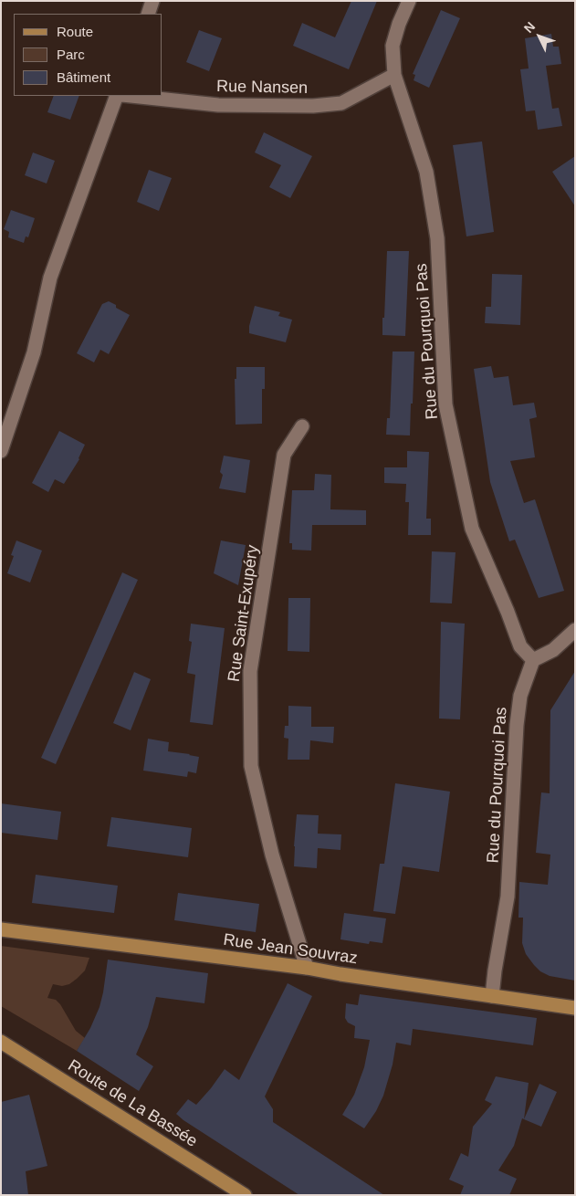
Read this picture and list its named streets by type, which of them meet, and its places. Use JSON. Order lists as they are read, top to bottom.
{
  "streets": {
    "main road": ["Rue Jean Souvraz", "Route de La Bassée"],
    "street": ["Rue Nansen", "Rue du Pourquoi Pas", "Rue Saint-Exupéry"]
  },
  "crossings": [
    ["Rue Nansen", "Rue du Pourquoi Pas"],
    ["Rue du Pourquoi Pas", "Rue Jean Souvraz"],
    ["Rue Saint-Exupéry", "Rue Jean Souvraz"]
  ],
  "legend": ["Route", "Parc", "Bâtiment"],
  "north": "top left"
}
